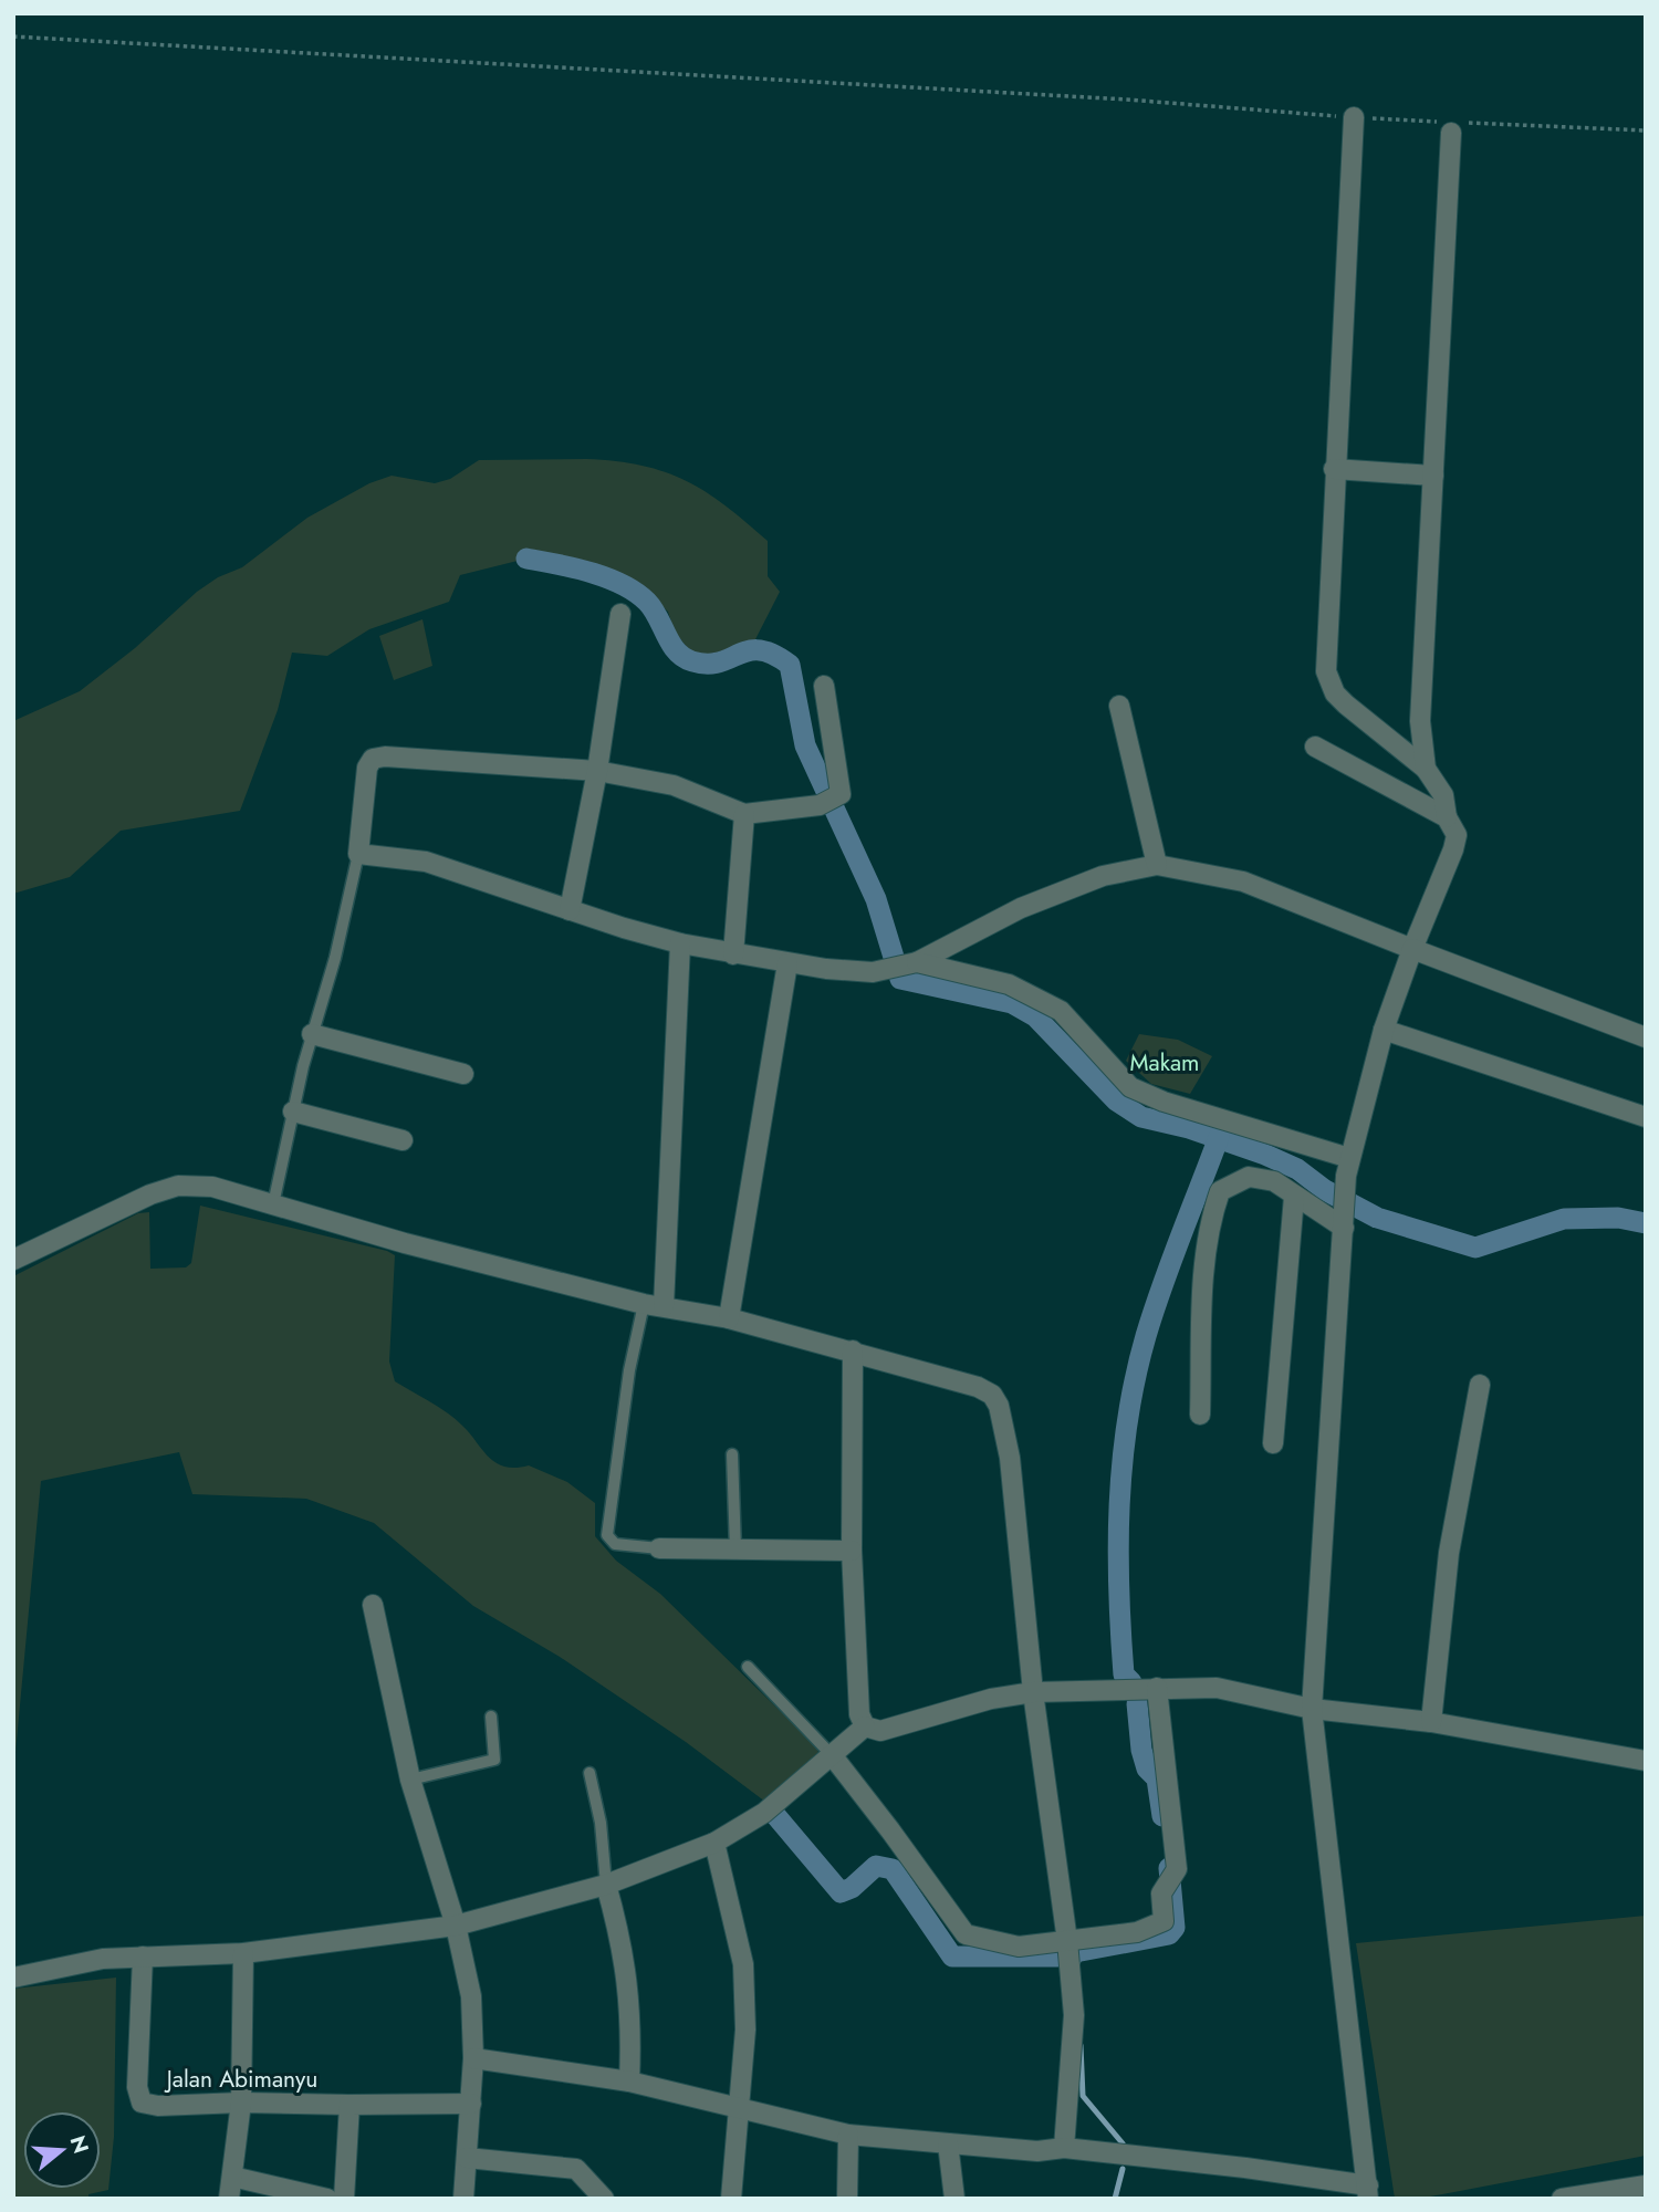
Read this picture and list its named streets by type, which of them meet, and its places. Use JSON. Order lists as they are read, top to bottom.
{
  "streets": {
    "street": ["Jalan Abimanyu"]
  },
  "parks": ["Makam"],
  "north": "right"
}
